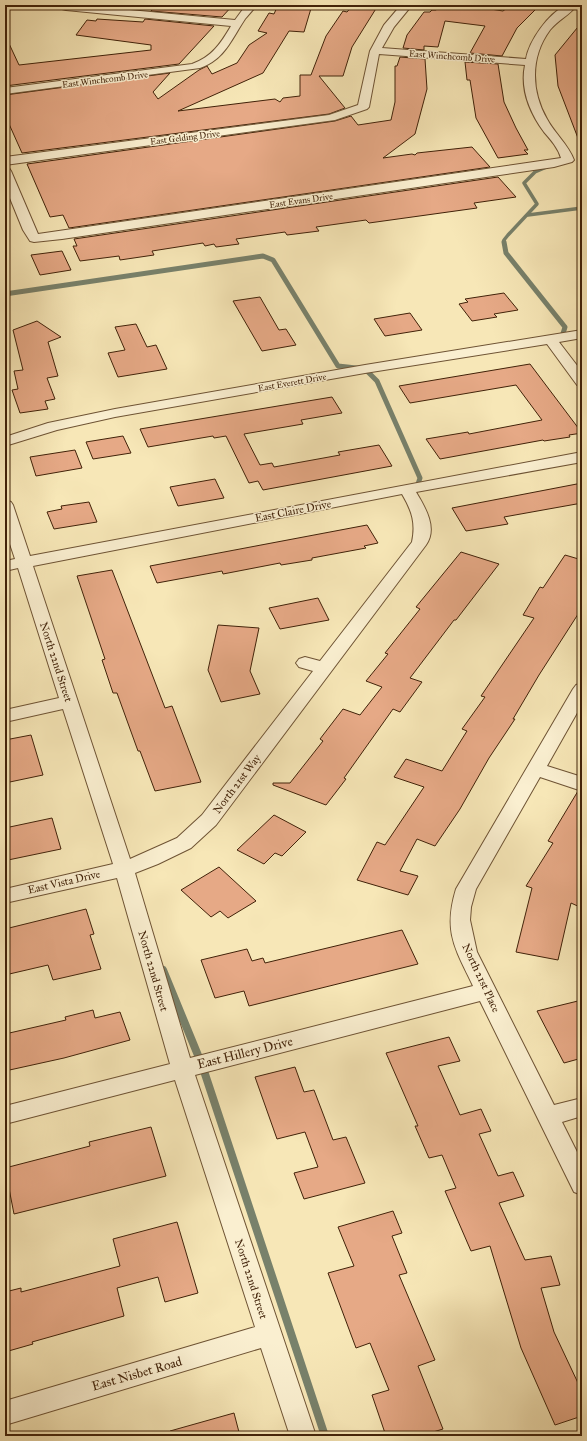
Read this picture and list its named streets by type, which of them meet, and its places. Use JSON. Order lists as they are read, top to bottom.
{
  "streets": {
    "street": [
      "East Winchcomb Drive",
      "East Gelding Drive",
      "East Evans Drive",
      "East Everett Drive",
      "East Claire Drive",
      "North 22nd Street",
      "North 21st Way",
      "East Vista Drive",
      "North 21st Place",
      "East Hillery Drive",
      "East Nisbet Road"
    ]
  },
  "crossings": [
    ["East Winchcomb Drive", "East Gelding Drive"],
    ["East Winchcomb Drive", "East Evans Drive"],
    ["East Claire Drive", "North 22nd Street"],
    ["East Claire Drive", "North 21st Way"],
    ["North 22nd Street", "North 21st Way"],
    ["North 22nd Street", "East Vista Drive"],
    ["North 22nd Street", "East Hillery Drive"],
    ["North 22nd Street", "East Nisbet Road"],
    ["North 21st Way", "East Vista Drive"],
    ["North 21st Place", "East Hillery Drive"]
  ]
}
